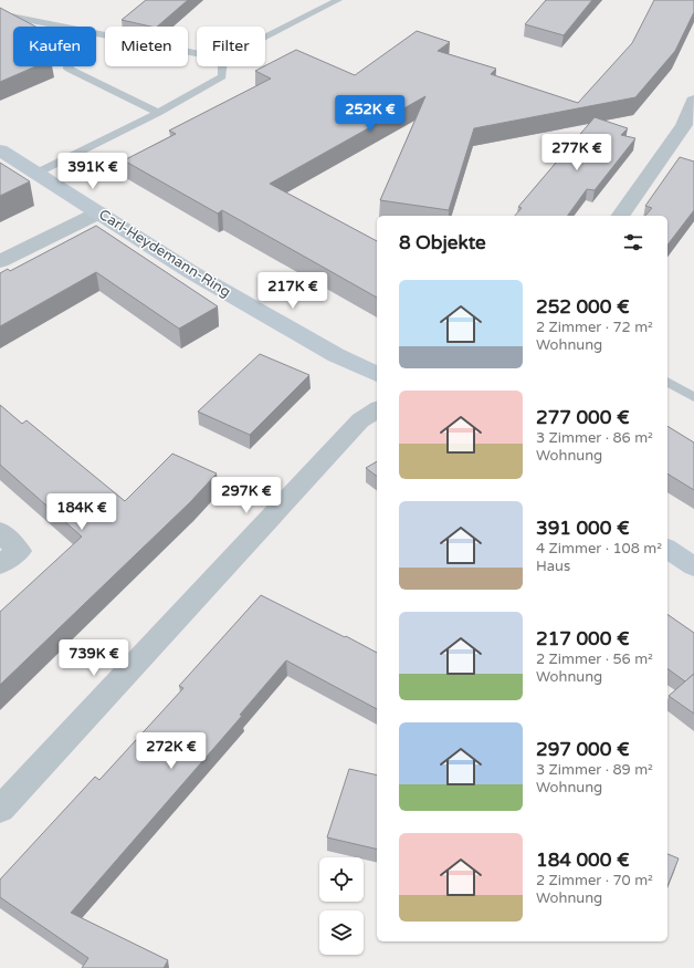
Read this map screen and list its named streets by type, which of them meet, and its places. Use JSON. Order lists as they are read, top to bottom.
{
  "streets": {
    "main road": ["Carl-Heydemann-Ring"]
  },
  "page": {
    "chip": ["Kaufen", "Mieten", "Filter"],
    "price": [
      "252K €",
      "277K €",
      "391K €",
      "217K €",
      "297K €",
      "184K €",
      "739K €",
      "272K €"
    ],
    "heading": "8 Objekte",
    "list": [
      {
        "name": "252 000 €",
        "note": "2 Zimmer · 72 m² · Wohnung"
      },
      {
        "name": "277 000 €",
        "note": "3 Zimmer · 86 m² · Wohnung"
      },
      {
        "name": "391 000 €",
        "note": "4 Zimmer · 108 m² · Haus"
      },
      {
        "name": "217 000 €",
        "note": "2 Zimmer · 56 m² · Wohnung"
      },
      {
        "name": "297 000 €",
        "note": "3 Zimmer · 89 m² · Wohnung"
      },
      {
        "name": "184 000 €",
        "note": "2 Zimmer · 70 m² · Wohnung"
      }
    ]
  }
}
